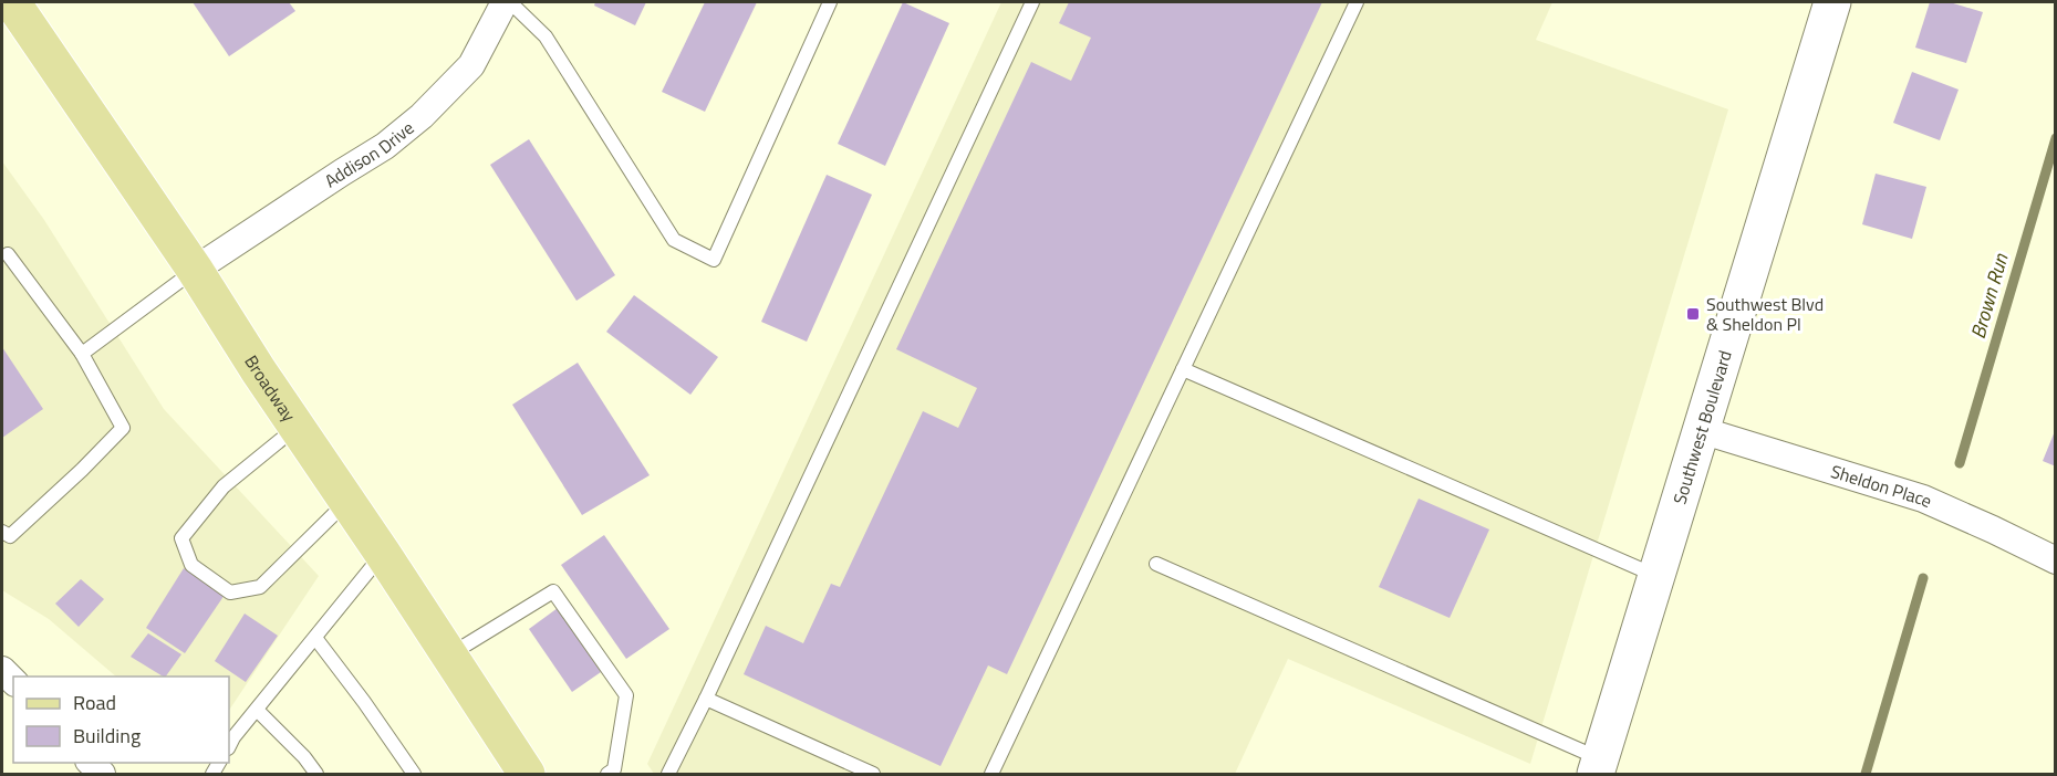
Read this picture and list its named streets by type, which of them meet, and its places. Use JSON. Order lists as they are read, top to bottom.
{
  "streets": {
    "main road": ["Broadway"],
    "street": ["Addison Drive", "Southwest Boulevard", "Sheldon Place"]
  },
  "crossings": [
    ["Addison Drive", "Broadway"],
    ["Southwest Boulevard", "Sheldon Place"]
  ],
  "water": ["Brown Run"],
  "places": {
    "transit": ["Southwest Blvd & Sheldon Pl"]
  },
  "legend": ["Road", "Building"]
}
